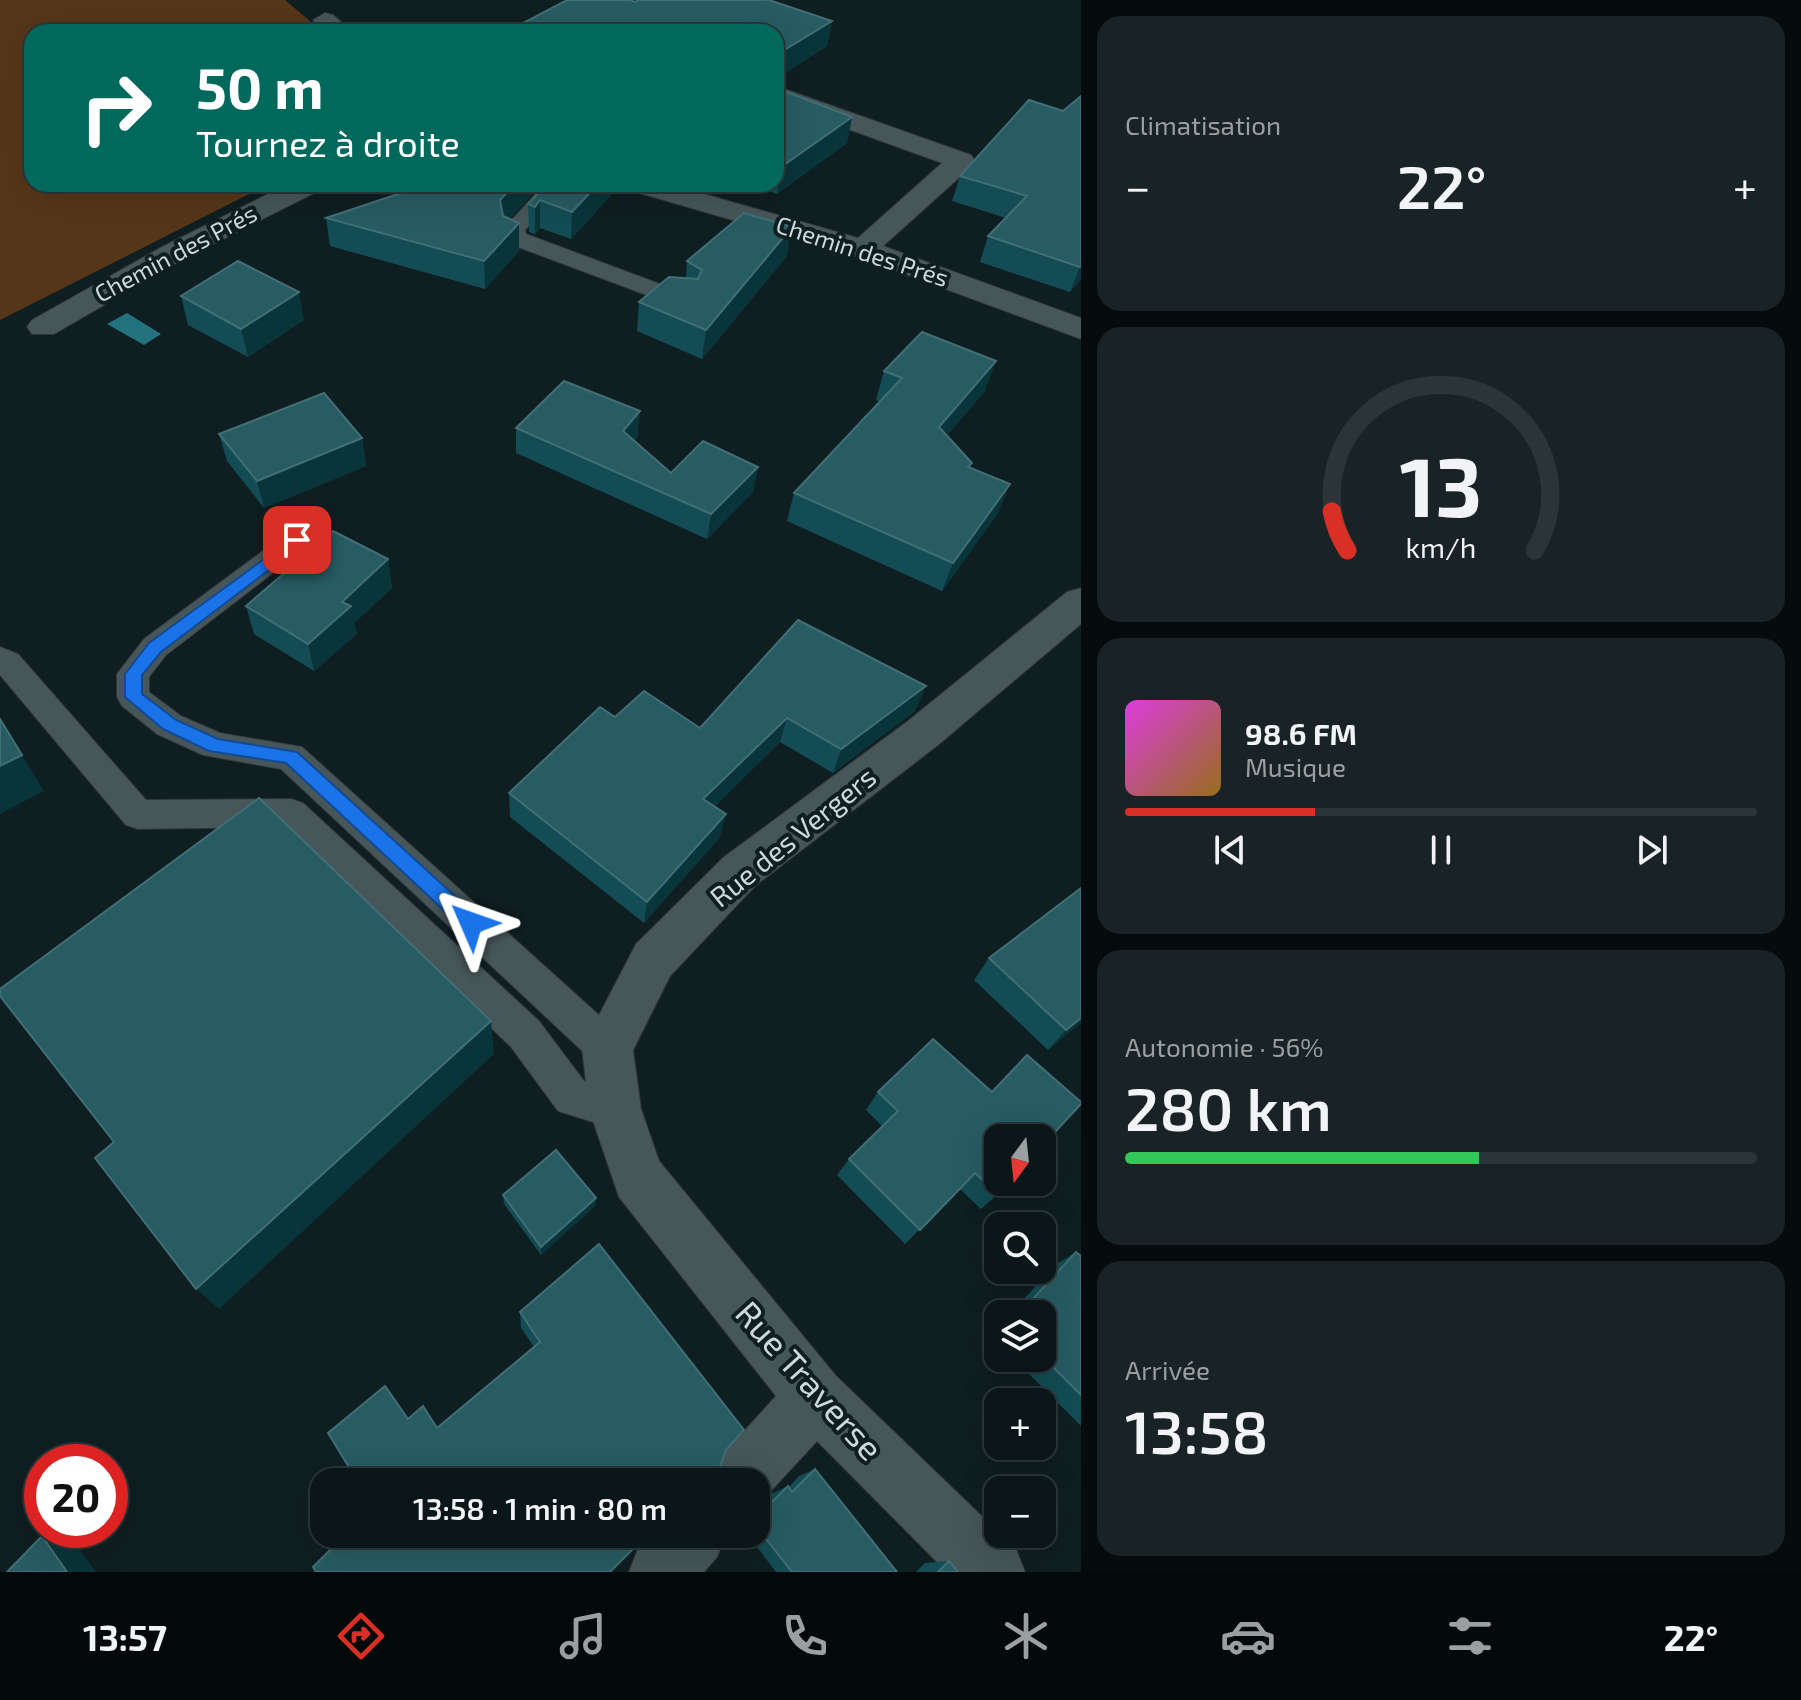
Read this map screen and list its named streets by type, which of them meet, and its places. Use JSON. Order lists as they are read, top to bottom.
{
  "streets": {
    "street": ["Chemin des Prés", "Rue des Vergers", "Rue Traverse"]
  },
  "north": "bottom",
  "page": {
    "tile": [
      "Climatisation",
      ["Autonomie · 56%", "280 km"],
      ["Arrivée", "13:58"]
    ],
    "turn": ["50 m", "Tournez à droite"],
    "heat": ["−", "22°", "+"],
    "song": ["98.6 FM", "Musique"],
    "map_buttons": ["+", "−"],
    "limit": "20",
    "trip": "13:58 · 1 min · 80 m",
    "tabs": ["13:57", "22°"],
    "gauge": ["13", "km/h"]
  }
}
